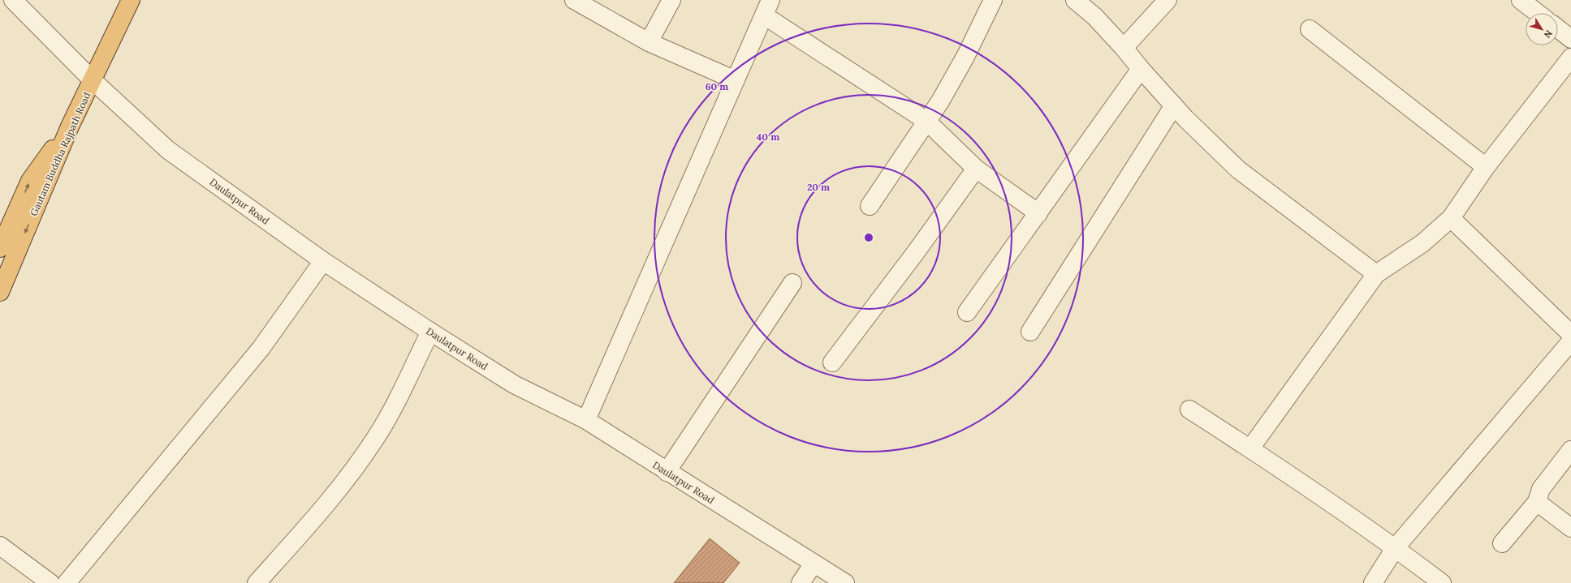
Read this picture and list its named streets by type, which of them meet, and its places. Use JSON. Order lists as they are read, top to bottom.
{
  "streets": {
    "highway": ["Gautam Buddha Rajpath Road"],
    "street": ["Daulatpur Road"]
  },
  "crossings": [
    ["Gautam Buddha Rajpath Road", "Daulatpur Road"]
  ],
  "north": "bottom right",
  "rings": ["60 m", "40 m", "20 m"]
}
